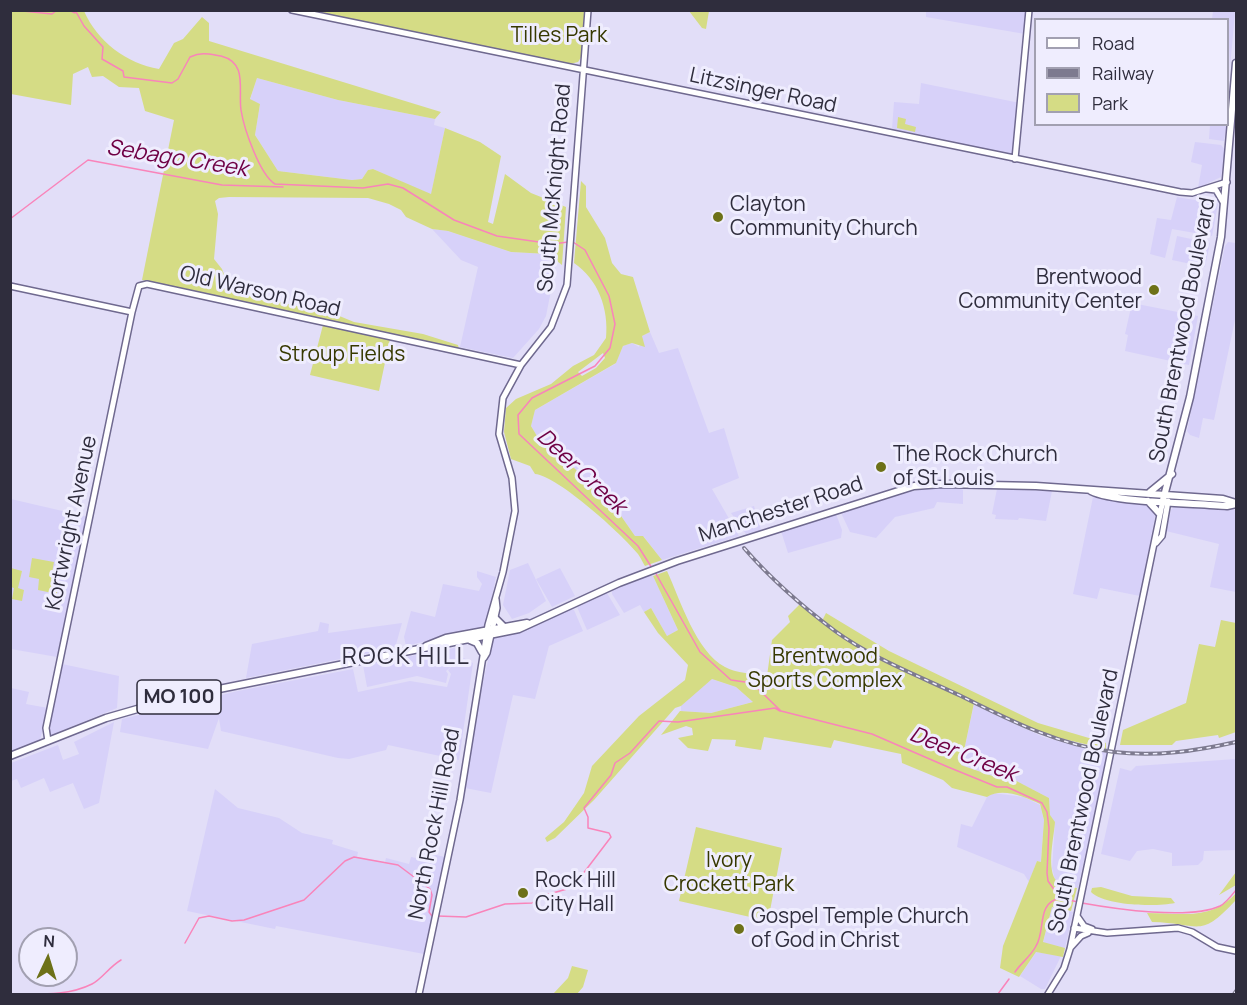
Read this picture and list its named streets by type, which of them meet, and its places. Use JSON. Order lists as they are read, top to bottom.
{
  "streets": {
    "main road": ["South Brentwood Boulevard", "Manchester Road", "MO 100"],
    "street": [
      "Litzsinger Road",
      "South McKnight Road",
      "Old Warson Road",
      "Kortwright Avenue",
      "North Rock Hill Road"
    ]
  },
  "crossings": [
    ["Litzsinger Road", "South McKnight Road"],
    ["Litzsinger Road", "South Brentwood Boulevard"],
    ["South McKnight Road", "Old Warson Road"],
    ["South McKnight Road", "Manchester Road"],
    ["South McKnight Road", "North Rock Hill Road"],
    ["Old Warson Road", "Kortwright Avenue"],
    ["South Brentwood Boulevard", "Manchester Road"],
    ["Manchester Road", "Kortwright Avenue"],
    ["Manchester Road", "North Rock Hill Road"]
  ],
  "districts": ["ROCK HILL"],
  "water": ["Sebago Creek", "Deer Creek"],
  "parks": [
    "Tilles Park",
    "Stroup Fields",
    "Brentwood Sports Complex",
    "Ivory Crockett Park"
  ],
  "places": [
    "Clayton Community Church",
    "Brentwood Community Center",
    "The Rock Church of St Louis",
    "Rock Hill City Hall",
    "Gospel Temple Church of God in Christ"
  ],
  "legend": ["Road", "Railway", "Park"],
  "north": "top"
}
